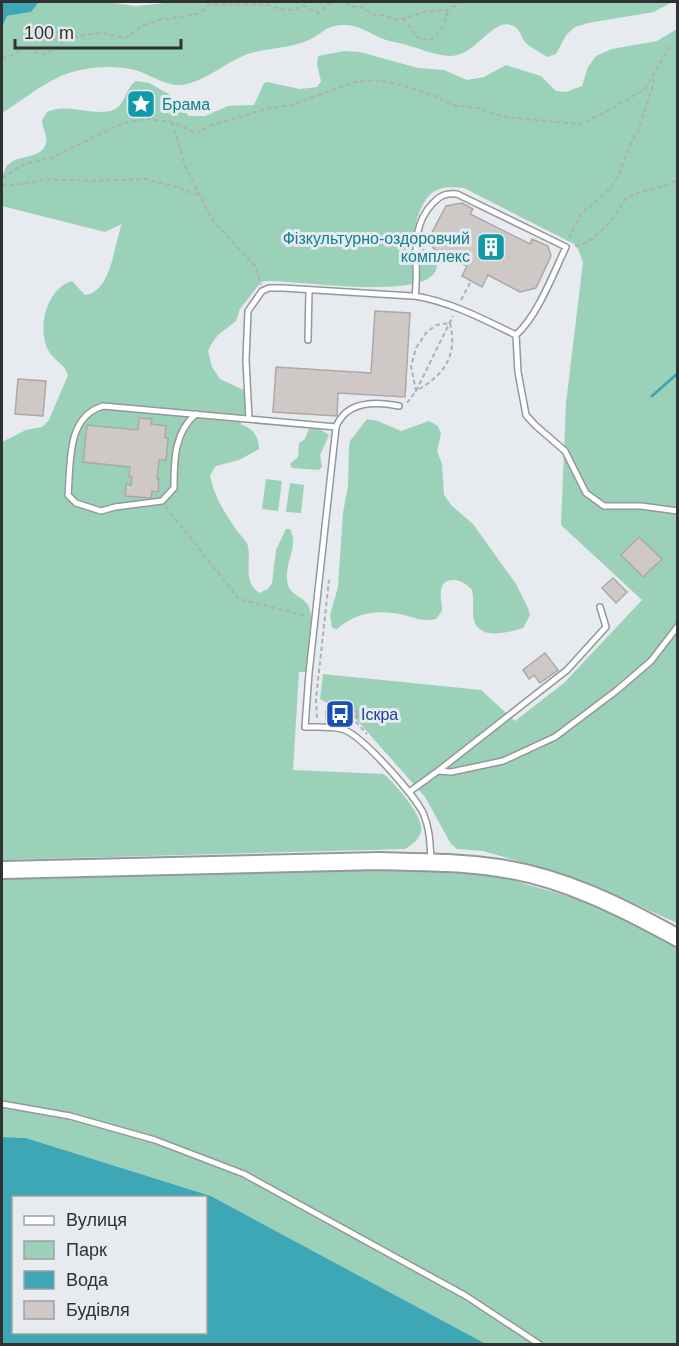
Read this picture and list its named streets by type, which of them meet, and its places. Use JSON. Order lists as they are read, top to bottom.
{
  "places": {
    "place": ["Брама"],
    "building": ["Фізкультурно-оздоровчий комплекс"],
    "bus stop": ["Іскра"]
  },
  "legend": [
    "Вулиця",
    "Парк",
    "Вода",
    "Будівля"
  ],
  "scale_bar": "100 m"
}
